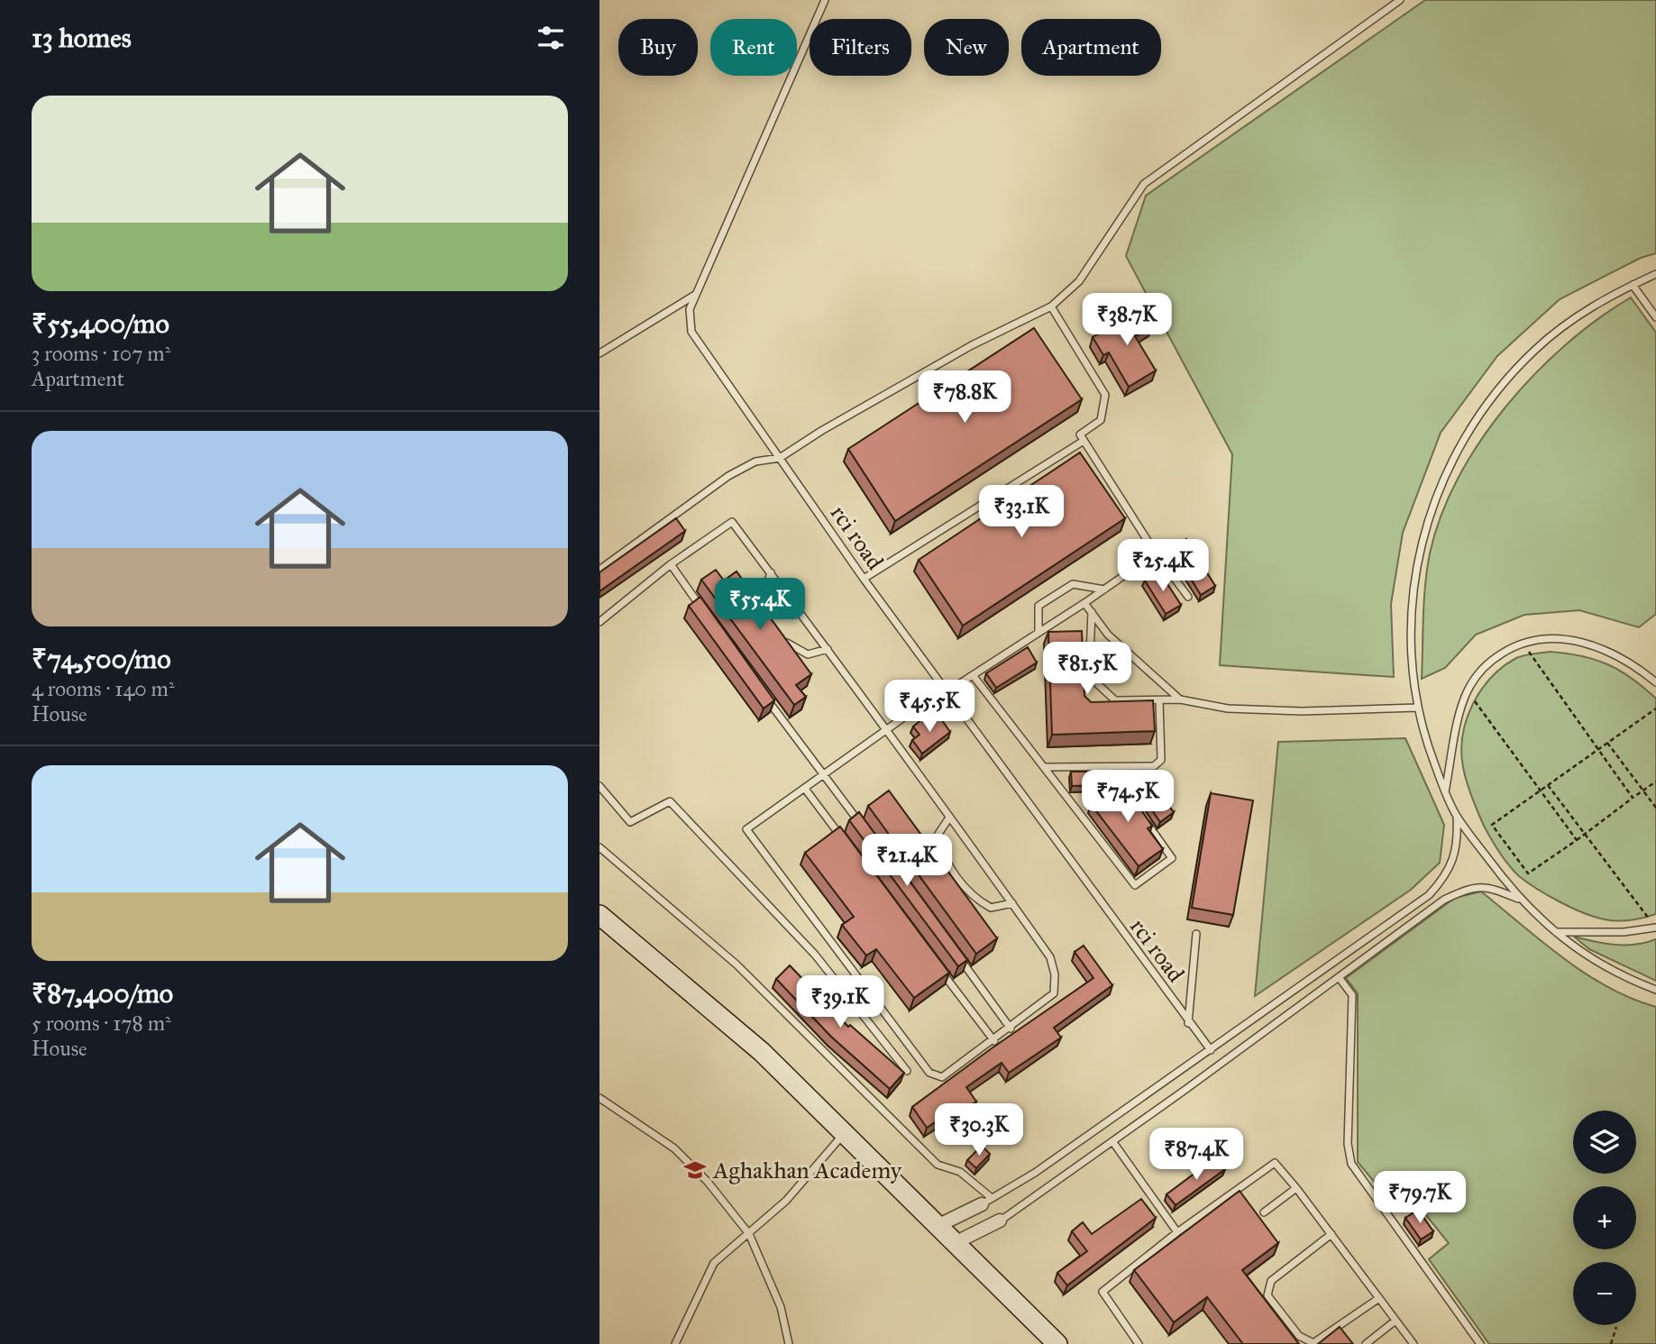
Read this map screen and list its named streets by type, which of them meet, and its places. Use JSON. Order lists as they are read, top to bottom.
{
  "streets": {
    "lane": ["rci road"]
  },
  "places": {
    "school or university": ["Aghakhan Academy"]
  },
  "page": {
    "heading": "13 homes",
    "chip": [
      "Buy",
      "Rent",
      "Filters",
      "New",
      "Apartment"
    ],
    "list": [
      {
        "name": "₹55,400/mo",
        "note": "3 rooms · 107 m² · Apartment"
      },
      {
        "name": "₹74,500/mo",
        "note": "4 rooms · 140 m² · House"
      },
      {
        "name": "₹87,400/mo",
        "note": "5 rooms · 178 m² · House"
      }
    ],
    "price": [
      "₹38.7K",
      "₹78.8K",
      "₹33.1K",
      "₹25.4K",
      "₹55.4K",
      "₹81.5K",
      "₹45.5K",
      "₹74.5K",
      "₹21.4K",
      "₹39.1K",
      "₹30.3K",
      "₹87.4K",
      "₹79.7K"
    ],
    "map_buttons": ["+", "−"]
  }
}
